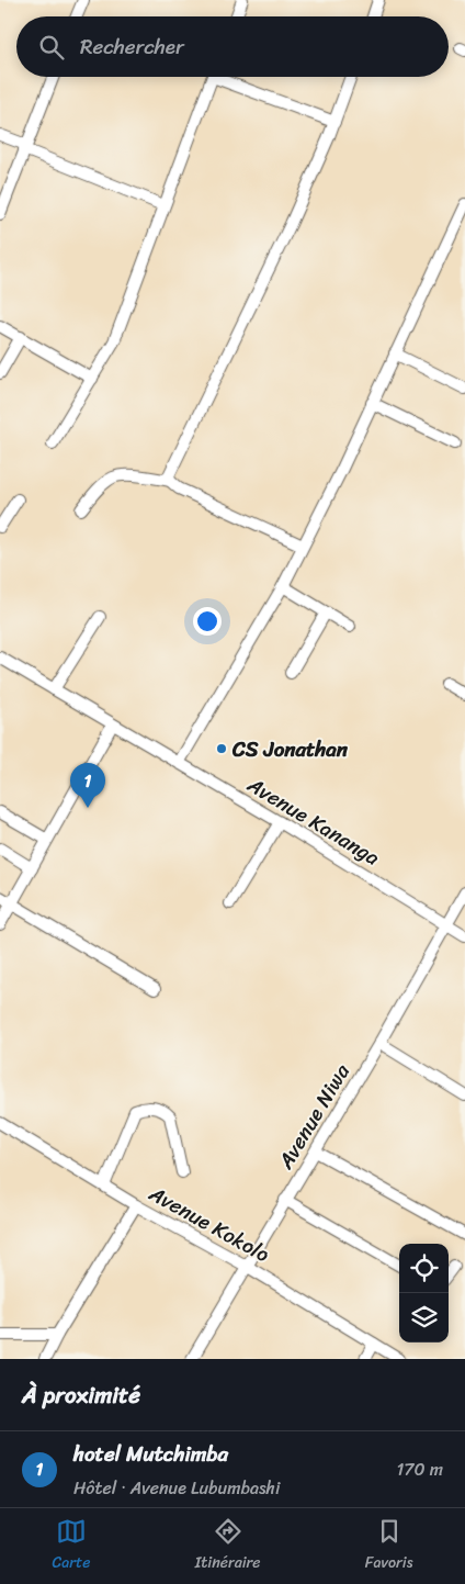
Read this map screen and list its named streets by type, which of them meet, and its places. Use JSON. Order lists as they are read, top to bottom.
{
  "streets": {
    "street": ["Avenue Kananga", "Avenue Niwa", "Avenue Kokolo"]
  },
  "crossings": [
    ["Avenue Kananga", "Avenue Niwa"],
    ["Avenue Niwa", "Avenue Kokolo"]
  ],
  "places": ["CS Jonathan"],
  "page": {
    "search": "Rechercher",
    "pins": "1",
    "heading": "À proximité",
    "list": [
      {
        "mark": "1",
        "name": "hotel Mutchimba",
        "note": "Hôtel · Avenue Lubumbashi",
        "value": "170 m"
      }
    ],
    "nav": ["Carte", "Itinéraire", "Favoris"]
  }
}
